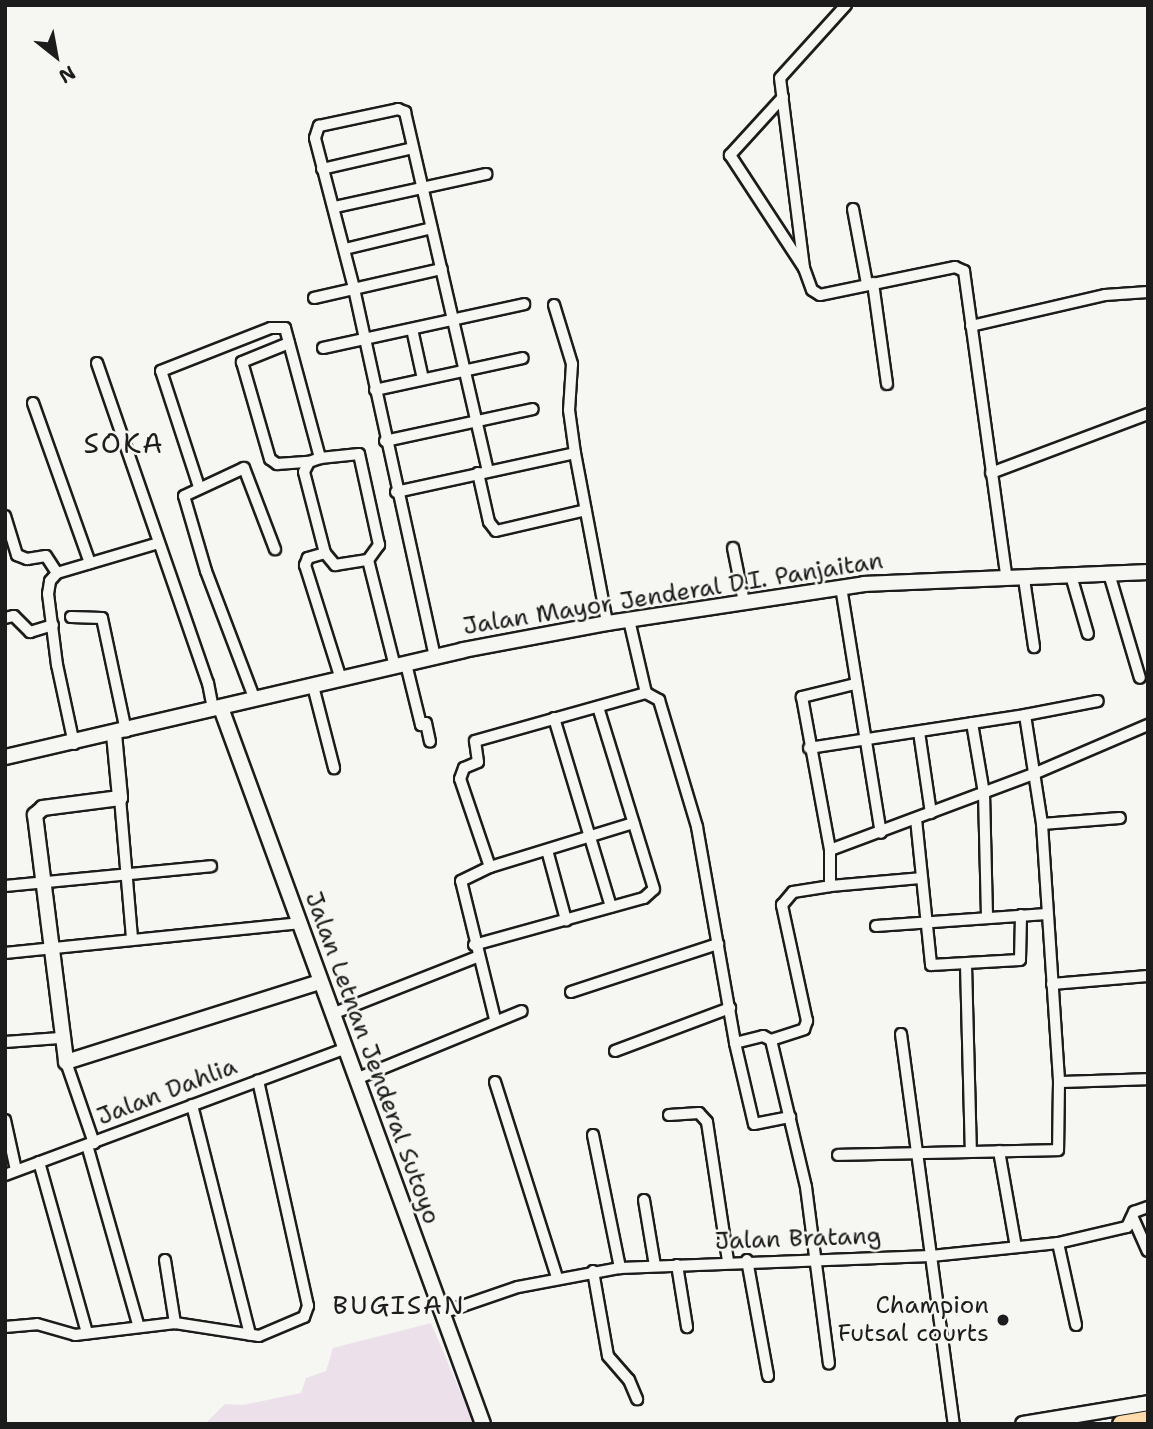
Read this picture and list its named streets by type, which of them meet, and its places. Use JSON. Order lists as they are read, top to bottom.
{
  "streets": {
    "main road": ["Jalan Mayor Jenderal D.I. Panjaitan", "Jalan Letnan Jenderal Sutoyo"],
    "street": ["Jalan Dahlia", "Jalan Bratang"]
  },
  "crossings": [
    ["Jalan Mayor Jenderal D.I. Panjaitan", "Jalan Letnan Jenderal Sutoyo"],
    ["Jalan Letnan Jenderal Sutoyo", "Jalan Dahlia"],
    ["Jalan Letnan Jenderal Sutoyo", "Jalan Bratang"]
  ],
  "districts": ["SOKA", "BUGISAN"],
  "places": ["Champion Futsal courts"],
  "north": "bottom right"
}
